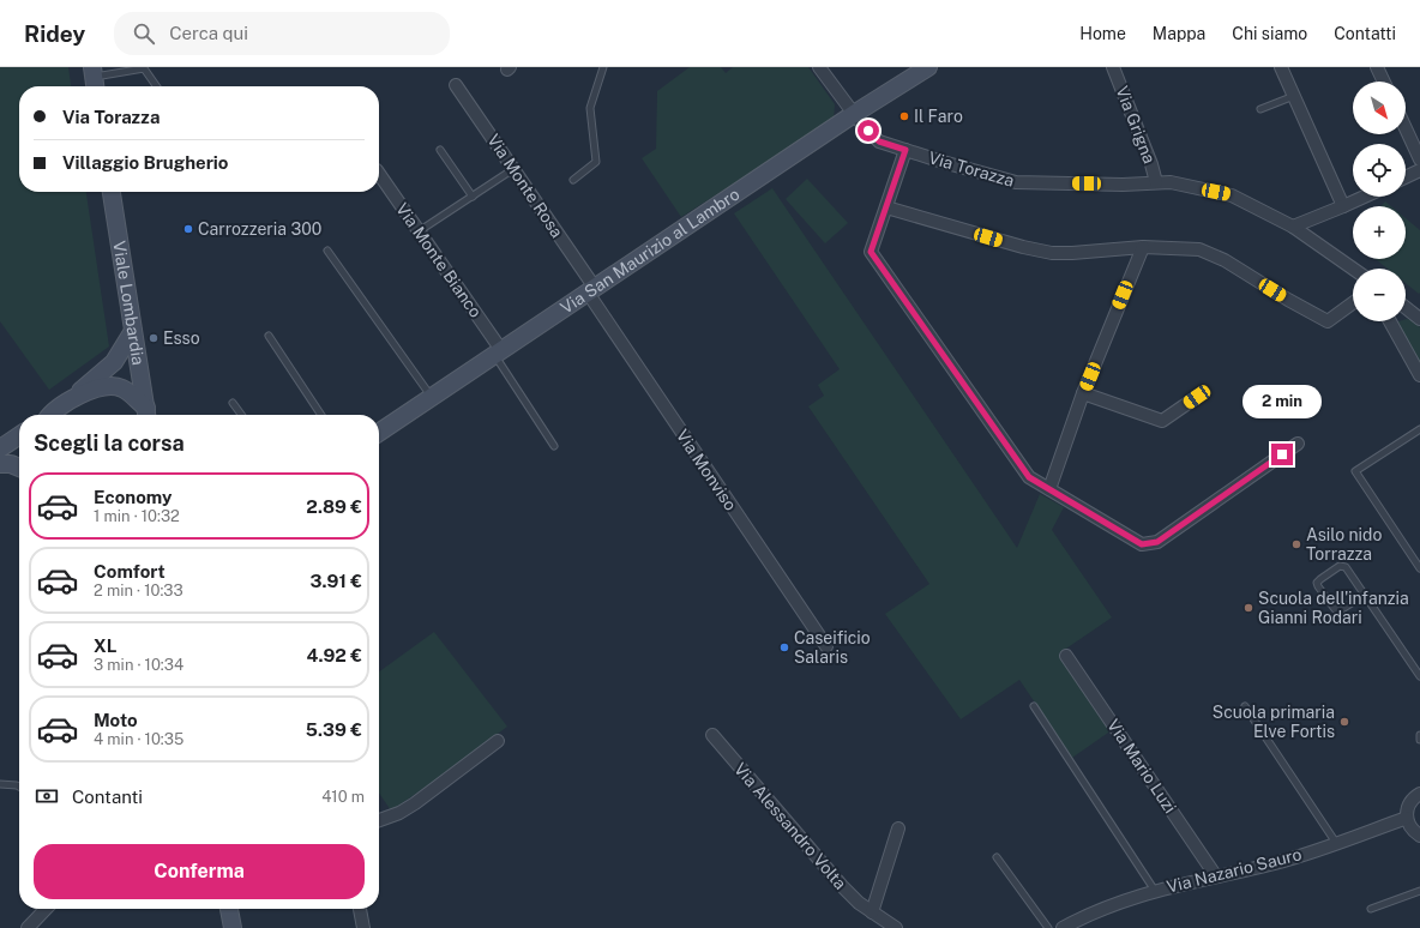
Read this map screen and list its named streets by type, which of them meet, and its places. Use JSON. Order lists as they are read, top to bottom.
{
  "streets": {
    "main road": ["Via San Maurizio al Lambro", "Viale Lombardia"],
    "street": [
      "Via Grigna",
      "Via Torazza",
      "Via Monte Rosa",
      "Via Monte Bianco",
      "Via Monviso",
      "Via Mario Luzi",
      "Via Alessandro Volta",
      "Via Nazario Sauro"
    ]
  },
  "crossings": [
    ["Via Grigna", "Via Torazza"],
    ["Via Torazza", "Via San Maurizio al Lambro"],
    ["Via Monte Rosa", "Via San Maurizio al Lambro"],
    ["Via Monte Rosa", "Via Monviso"],
    ["Via San Maurizio al Lambro", "Via Monte Bianco"],
    ["Via San Maurizio al Lambro", "Via Monviso"],
    ["Via Mario Luzi", "Via Nazario Sauro"]
  ],
  "places": [
    "Il Faro",
    "Carrozzeria 300",
    "Esso",
    "Asilo nido Torrazza",
    "Scuola dell'infanzia Gianni Rodari",
    "Caseificio Salaris",
    "Scuola primaria Elve Fortis"
  ],
  "north": "bottom right",
  "page": {
    "header": "Ridey",
    "search": "Cerca qui",
    "nav": [
      "Home",
      "Mappa",
      "Chi siamo",
      "Contatti"
    ],
    "map_buttons": ["+", "−"],
    "banner": ["Via Torazza", "Villaggio Brugherio"],
    "bubble": "2 min",
    "heading": "Scegli la corsa",
    "list": [
      {
        "name": "Economy",
        "note": "1 min · 10:32",
        "value": "2.89 €"
      },
      {
        "name": "Comfort",
        "note": "2 min · 10:33",
        "value": "3.91 €"
      },
      {
        "name": "XL",
        "note": "3 min · 10:34",
        "value": "4.92 €"
      },
      {
        "name": "Moto",
        "note": "4 min · 10:35",
        "value": "5.39 €"
      }
    ],
    "pay": ["Contanti", "410 m"],
    "buttons": "Conferma"
  }
}
